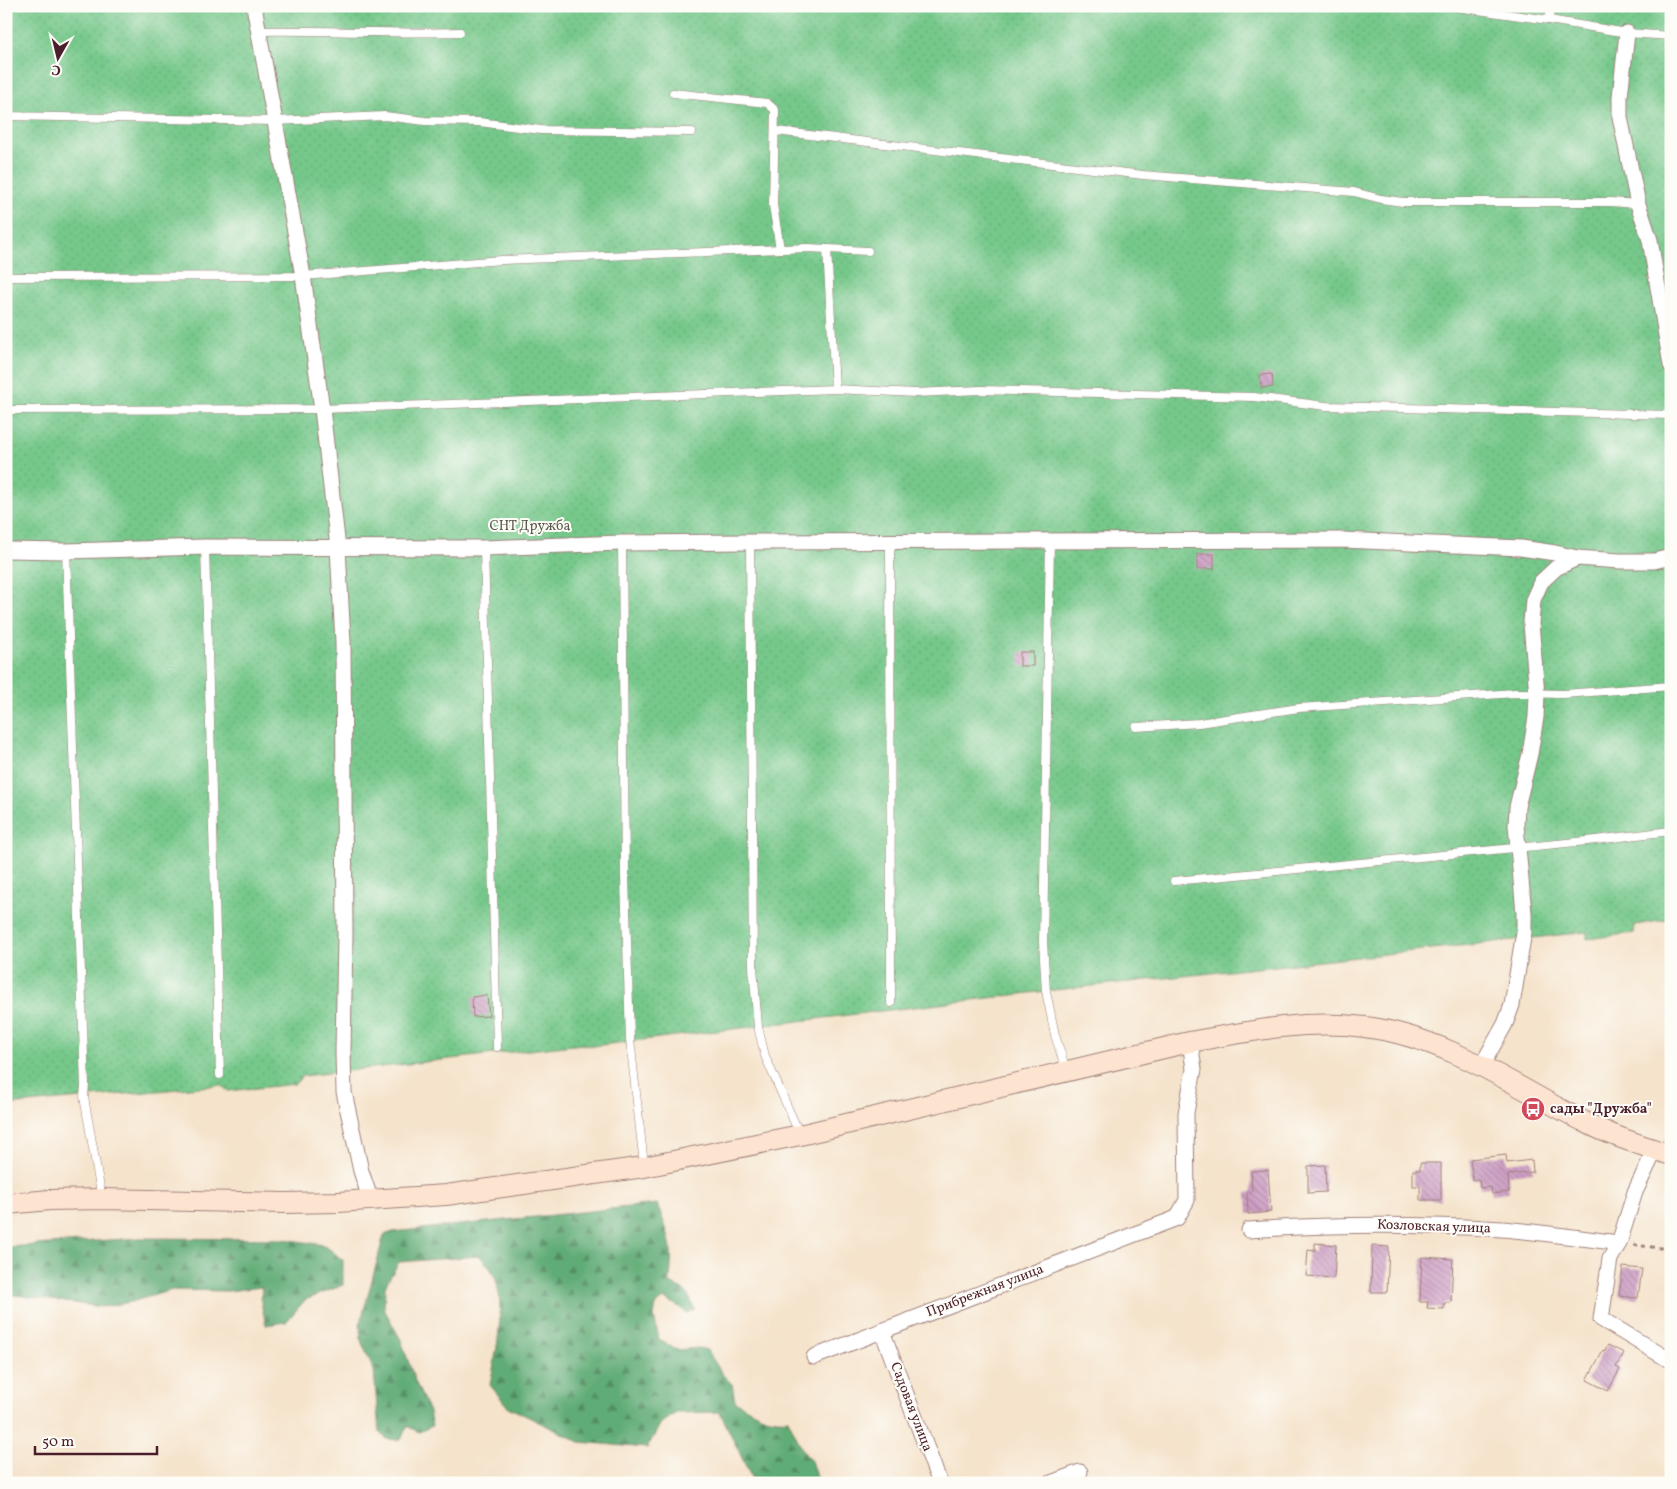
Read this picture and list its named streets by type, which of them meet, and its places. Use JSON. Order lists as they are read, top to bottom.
{
  "streets": {
    "street": ["Козловская улица", "Прибрежная улица", "Садовая улица"]
  },
  "crossings": [
    ["Прибрежная улица", "Садовая улица"]
  ],
  "parks": ["СНТ Дружба"],
  "places": {
    "bus stop": ["сады \"Дружба\""]
  },
  "scale_bar": "50 m",
  "north": "bottom"
}
